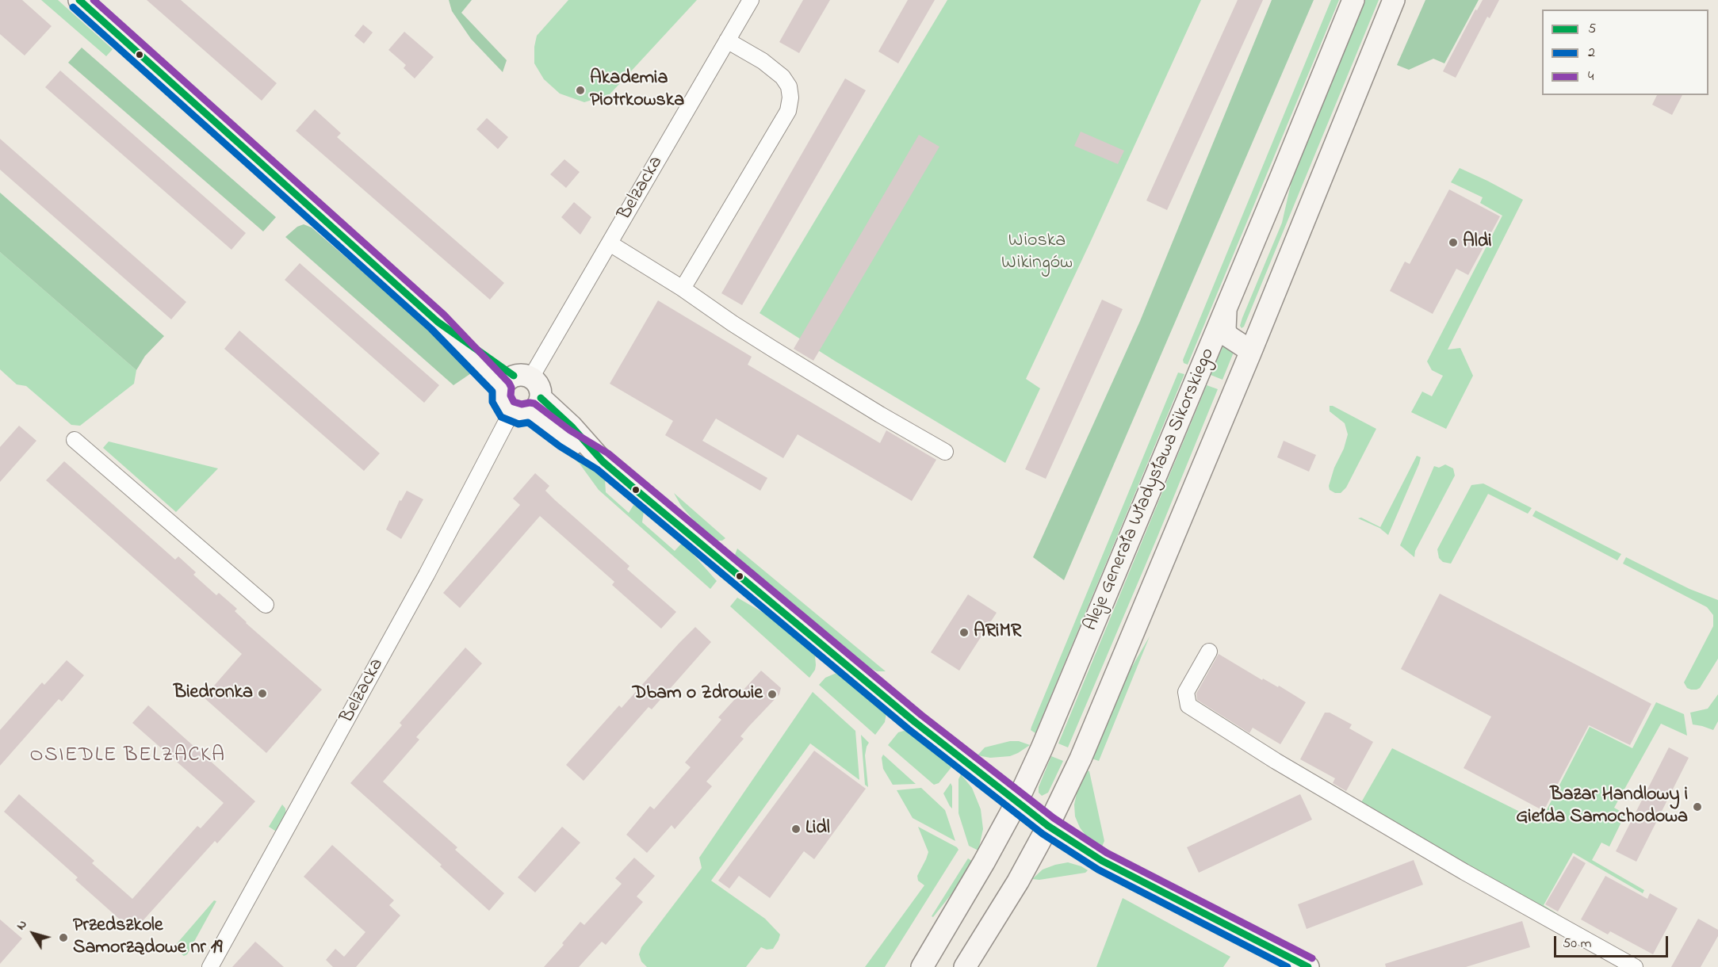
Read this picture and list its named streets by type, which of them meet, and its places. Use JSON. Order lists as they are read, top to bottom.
{
  "streets": {
    "main road": ["Aleje Generała Władysława Sikorskiego"],
    "street": ["Belzacka"]
  },
  "districts": ["OSIEDLE BELZACKA"],
  "parks": ["Wioska Wikingów"],
  "places": [
    "Akademia Piotrkowska",
    "Aldi",
    "ARiMR",
    "Biedronka",
    "Dbam o Zdrowie",
    "Bazar Handlowy i Giełda Samochodowa",
    "Lidl",
    "Przedszkole Samorządowe nr 19"
  ],
  "lines": ["transit line 5", "transit line 4", "transit line 2"],
  "legend": ["5", "2", "4"],
  "scale_bar": "50 m",
  "north": "top left"
}
